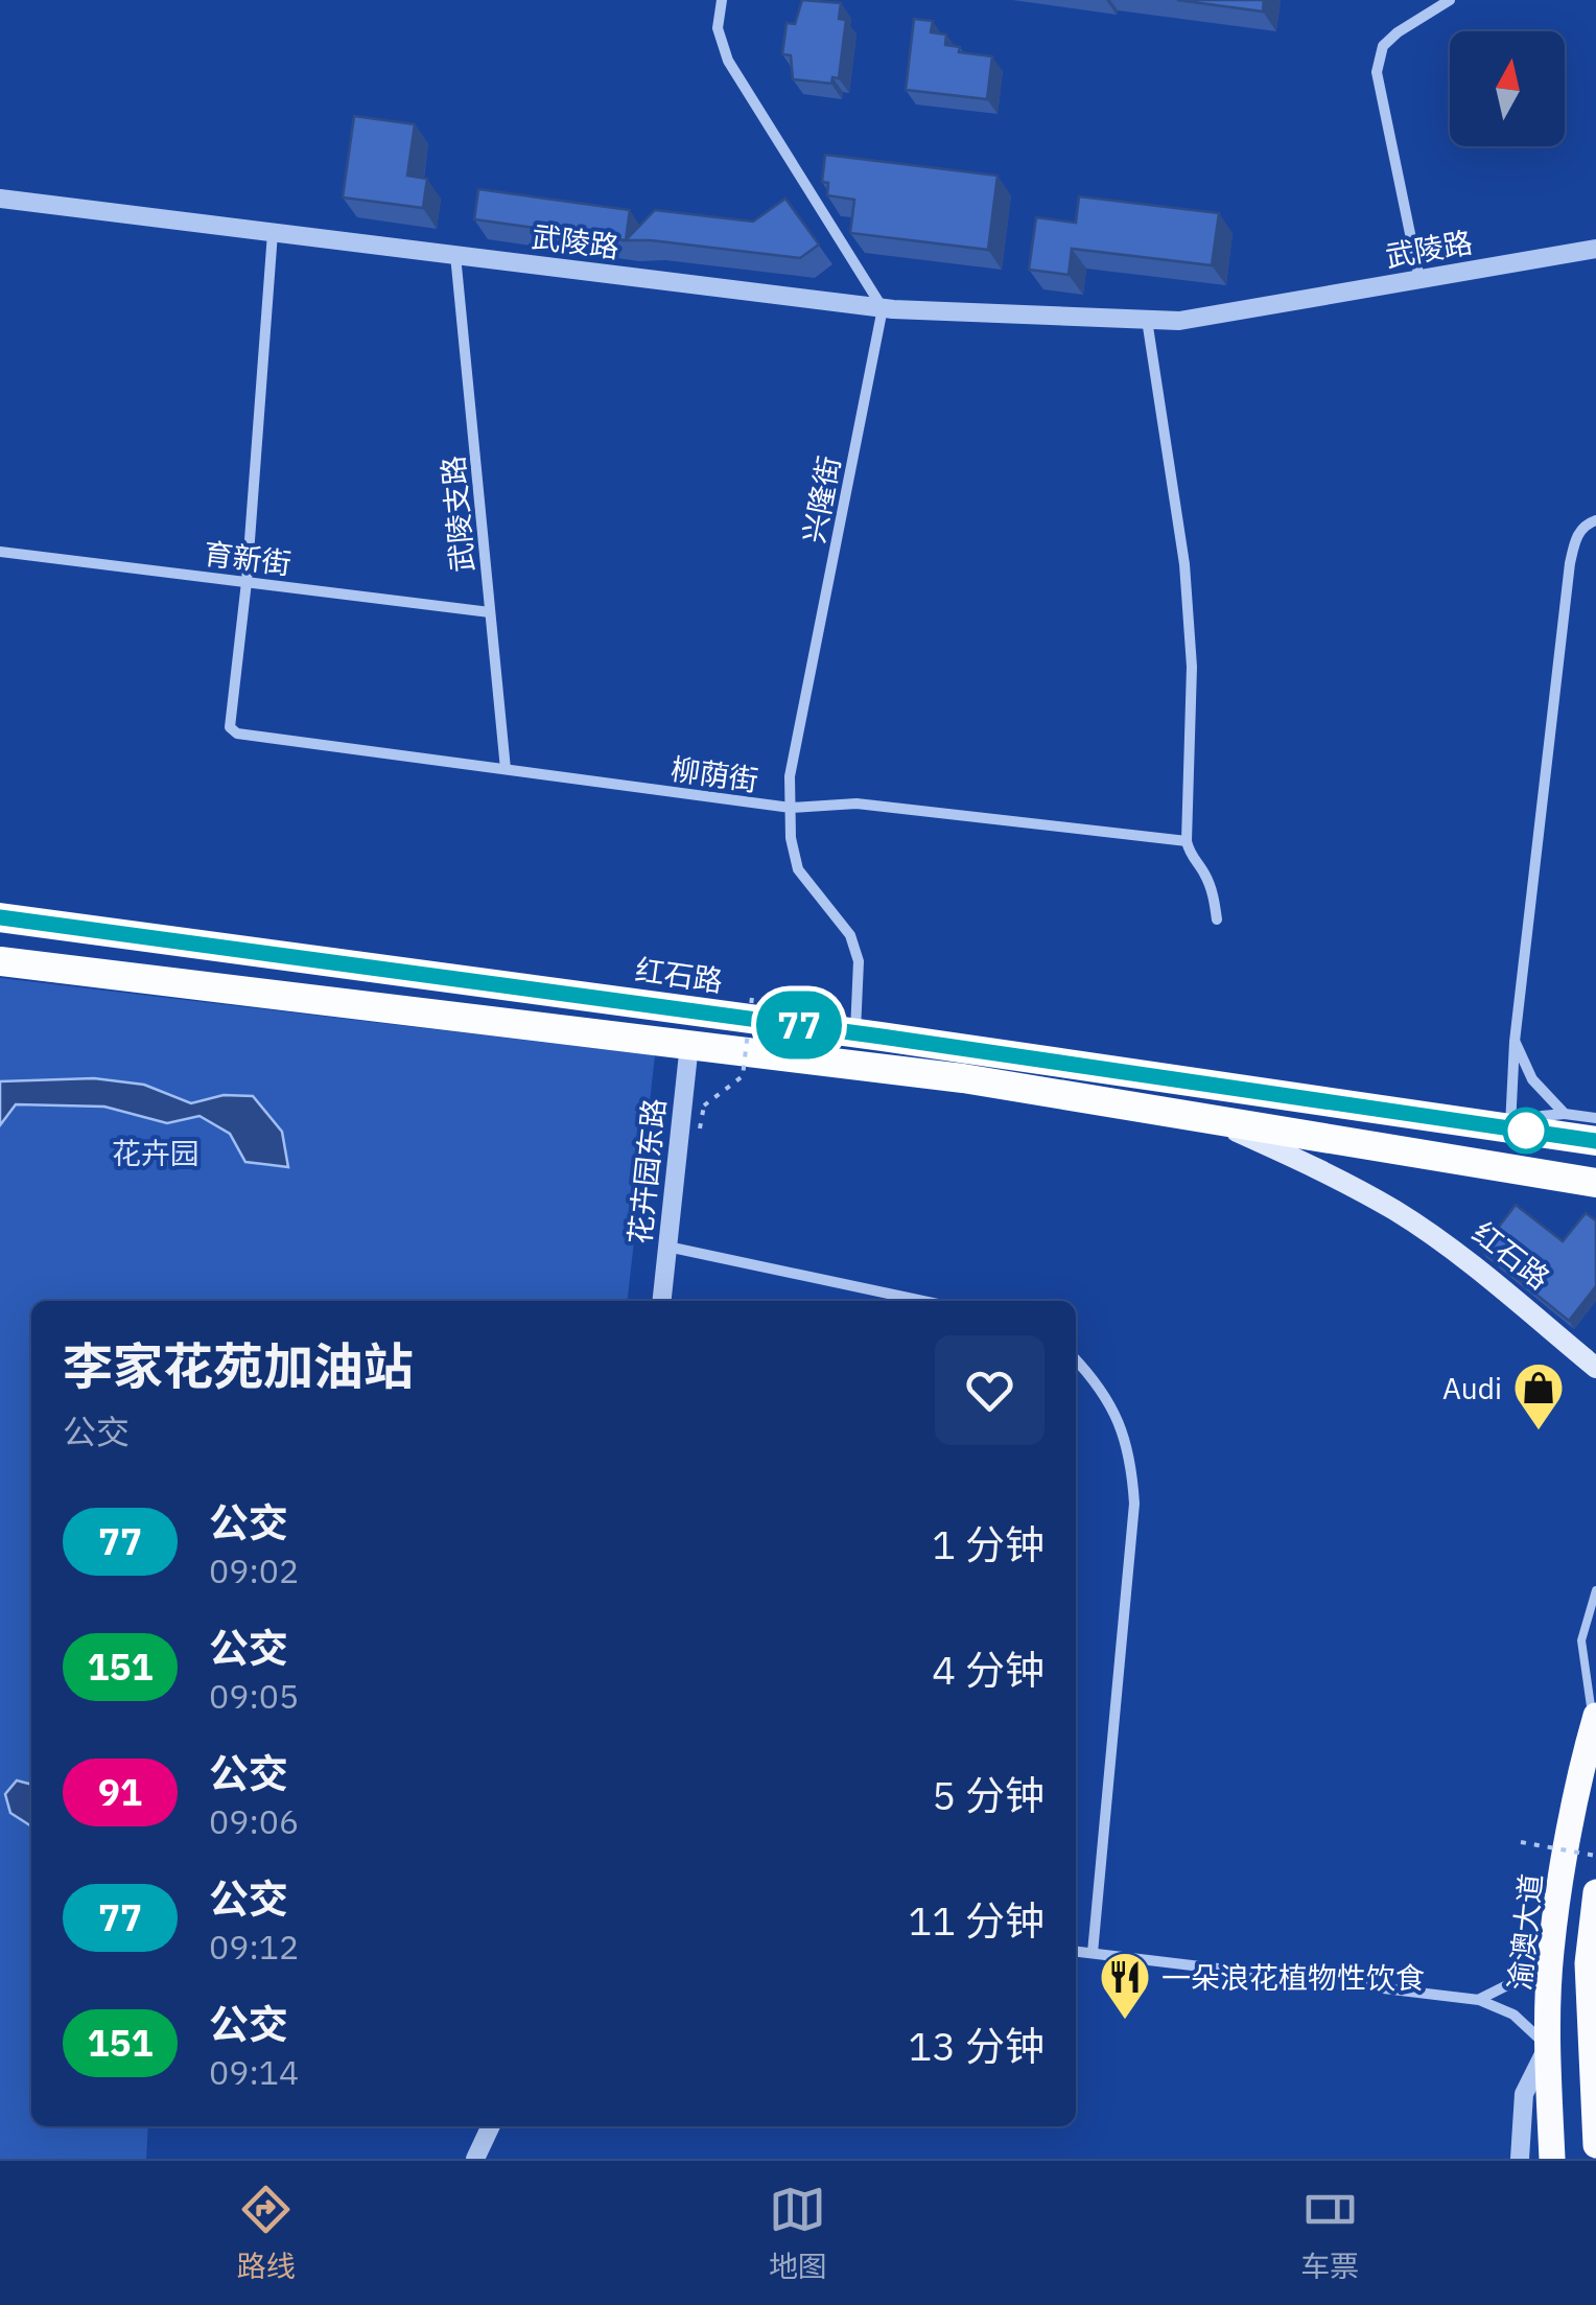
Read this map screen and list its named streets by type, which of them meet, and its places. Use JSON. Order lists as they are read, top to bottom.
{
  "streets": {
    "highway": ["红石路"],
    "main road": ["渝澳大道"],
    "street": [
      "武陵路",
      "兴隆街",
      "武陵支路",
      "育新街",
      "柳荫街",
      "花卉园东路"
    ]
  },
  "crossings": [
    ["武陵路", "兴隆街"],
    ["武陵路", "武陵支路"],
    ["兴隆街", "柳荫街"],
    ["兴隆街", "红石路"],
    ["武陵支路", "育新街"],
    ["武陵支路", "柳荫街"],
    ["育新街", "柳荫街"],
    ["红石路", "花卉园东路"]
  ],
  "parks": ["花卉园"],
  "places": {
    "shop": ["Audi"],
    "restaurant": ["一朵浪花植物性饮食"]
  },
  "lines": ["bus line 77"],
  "north": "top",
  "page": {
    "on_map": "77",
    "heading": ["李家花苑加油站", "公交"],
    "list": [
      {
        "mark": "77",
        "name": "公交",
        "note": "09:02",
        "value": "1 分钟"
      },
      {
        "mark": "151",
        "name": "公交",
        "note": "09:05",
        "value": "4 分钟"
      },
      {
        "mark": "91",
        "name": "公交",
        "note": "09:06",
        "value": "5 分钟"
      },
      {
        "mark": "77",
        "name": "公交",
        "note": "09:12",
        "value": "11 分钟"
      },
      {
        "mark": "151",
        "name": "公交",
        "note": "09:14",
        "value": "13 分钟"
      }
    ],
    "tabs": ["路线", "地图", "车票"]
  }
}
